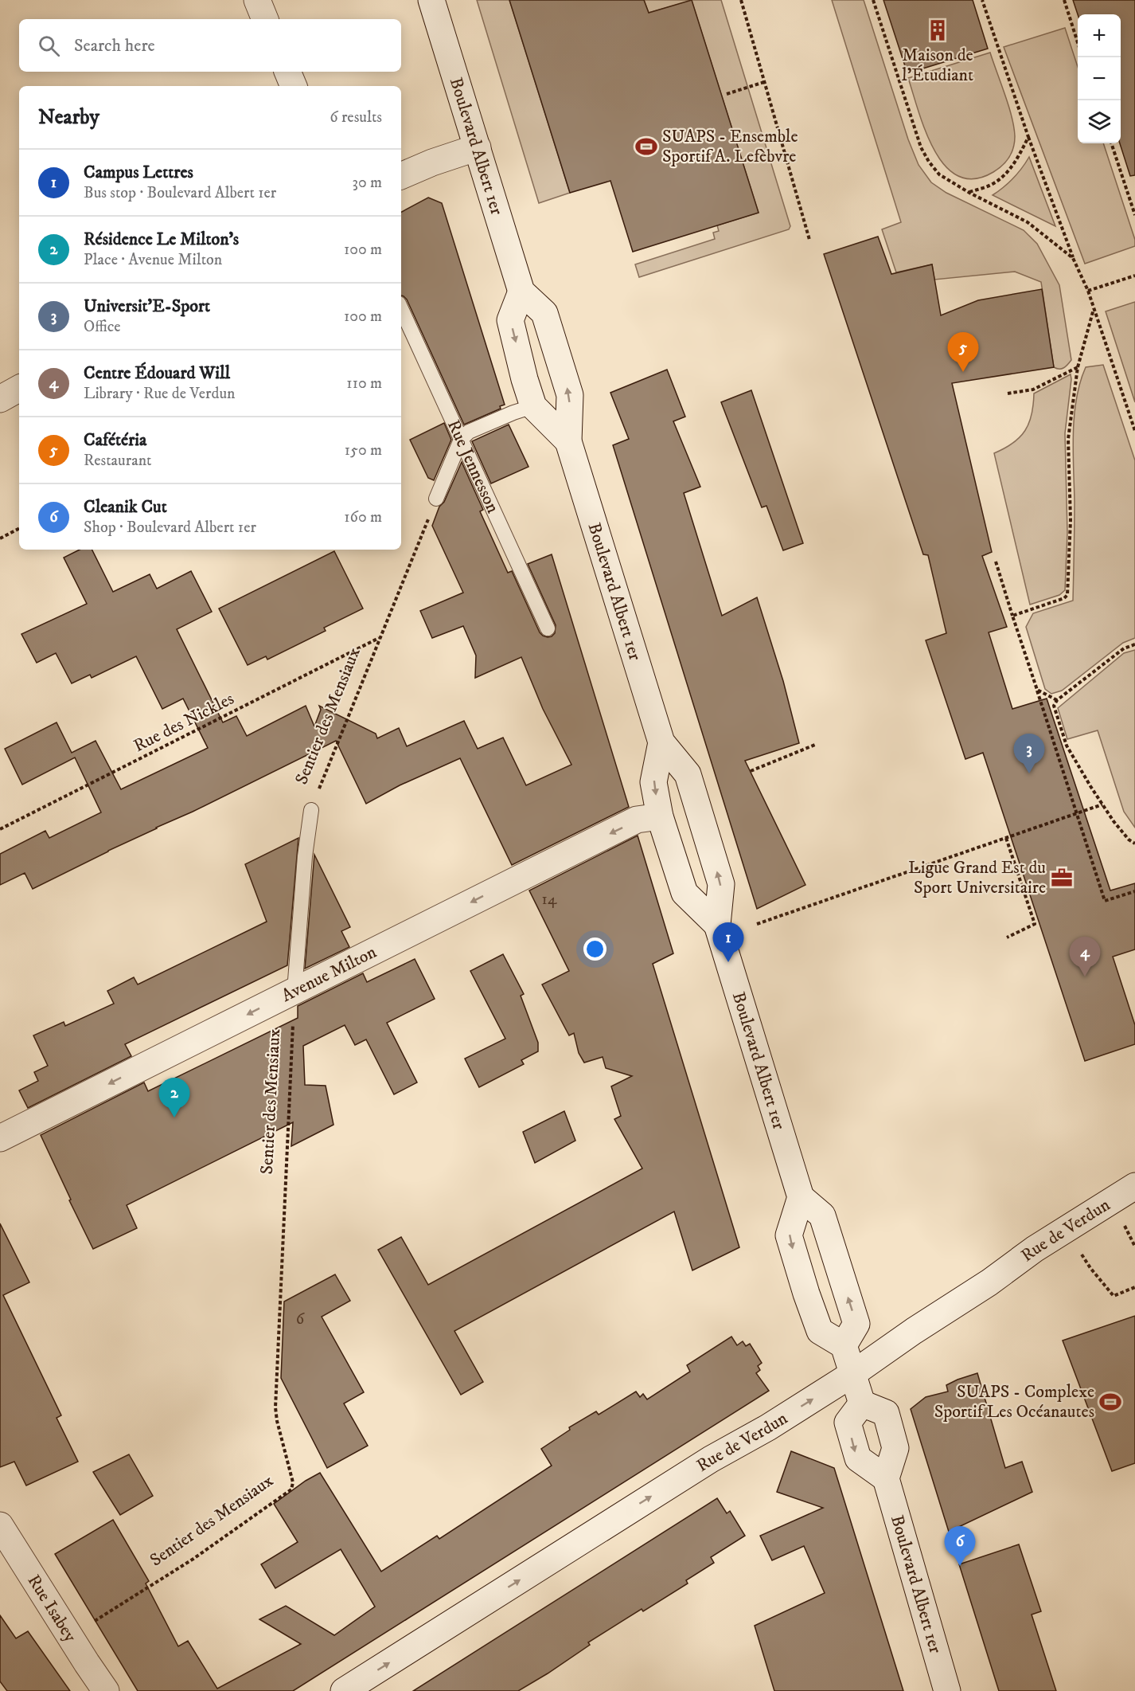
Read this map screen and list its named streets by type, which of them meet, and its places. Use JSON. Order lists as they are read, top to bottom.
{
  "streets": {
    "main road": [
      "Boulevard Albert 1er",
      "Avenue Milton",
      "Rue de Verdun",
      "Rue Isabey"
    ],
    "lane": ["Rue Jennesson", "Sentier des Mensiaux"],
    "path": ["Rue des Nickles"]
  },
  "crossings": [
    ["Boulevard Albert 1er", "Avenue Milton"],
    ["Sentier des Mensiaux", "Rue des Nickles"],
    ["Sentier des Mensiaux", "Avenue Milton"]
  ],
  "one_way": ["Avenue Milton", "Rue de Verdun"],
  "places": {
    "building": ["Maison de l'Étudiant"],
    "sports": ["SUAPS - Ensemble Sportif A. Lefèbvre", "SUAPS - Complexe Sportif Les Océanautes"],
    "office": ["Ligue Grand Est du Sport Universitaire"]
  },
  "house_numbers": ["14", "6"],
  "page": {
    "map_buttons": ["+", "−"],
    "search": "Search here",
    "heading": ["Nearby", "6 results"],
    "list": [
      {
        "mark": "1",
        "name": "Campus Lettres",
        "note": "Bus stop · Boulevard Albert 1er",
        "value": "30 m"
      },
      {
        "mark": "2",
        "name": "Résidence Le Milton's",
        "note": "Place · Avenue Milton",
        "value": "100 m"
      },
      {
        "mark": "3",
        "name": "Universit’E-Sport",
        "note": "Office",
        "value": "100 m"
      },
      {
        "mark": "4",
        "name": "Centre Édouard Will",
        "note": "Library · Rue de Verdun",
        "value": "110 m"
      },
      {
        "mark": "5",
        "name": "Cafétéria",
        "note": "Restaurant",
        "value": "150 m"
      },
      {
        "mark": "6",
        "name": "Cleanik Cut",
        "note": "Shop · Boulevard Albert 1er",
        "value": "160 m"
      }
    ],
    "pins": [
      "5",
      "3",
      "1",
      "4",
      "2",
      "6"
    ]
  }
}
